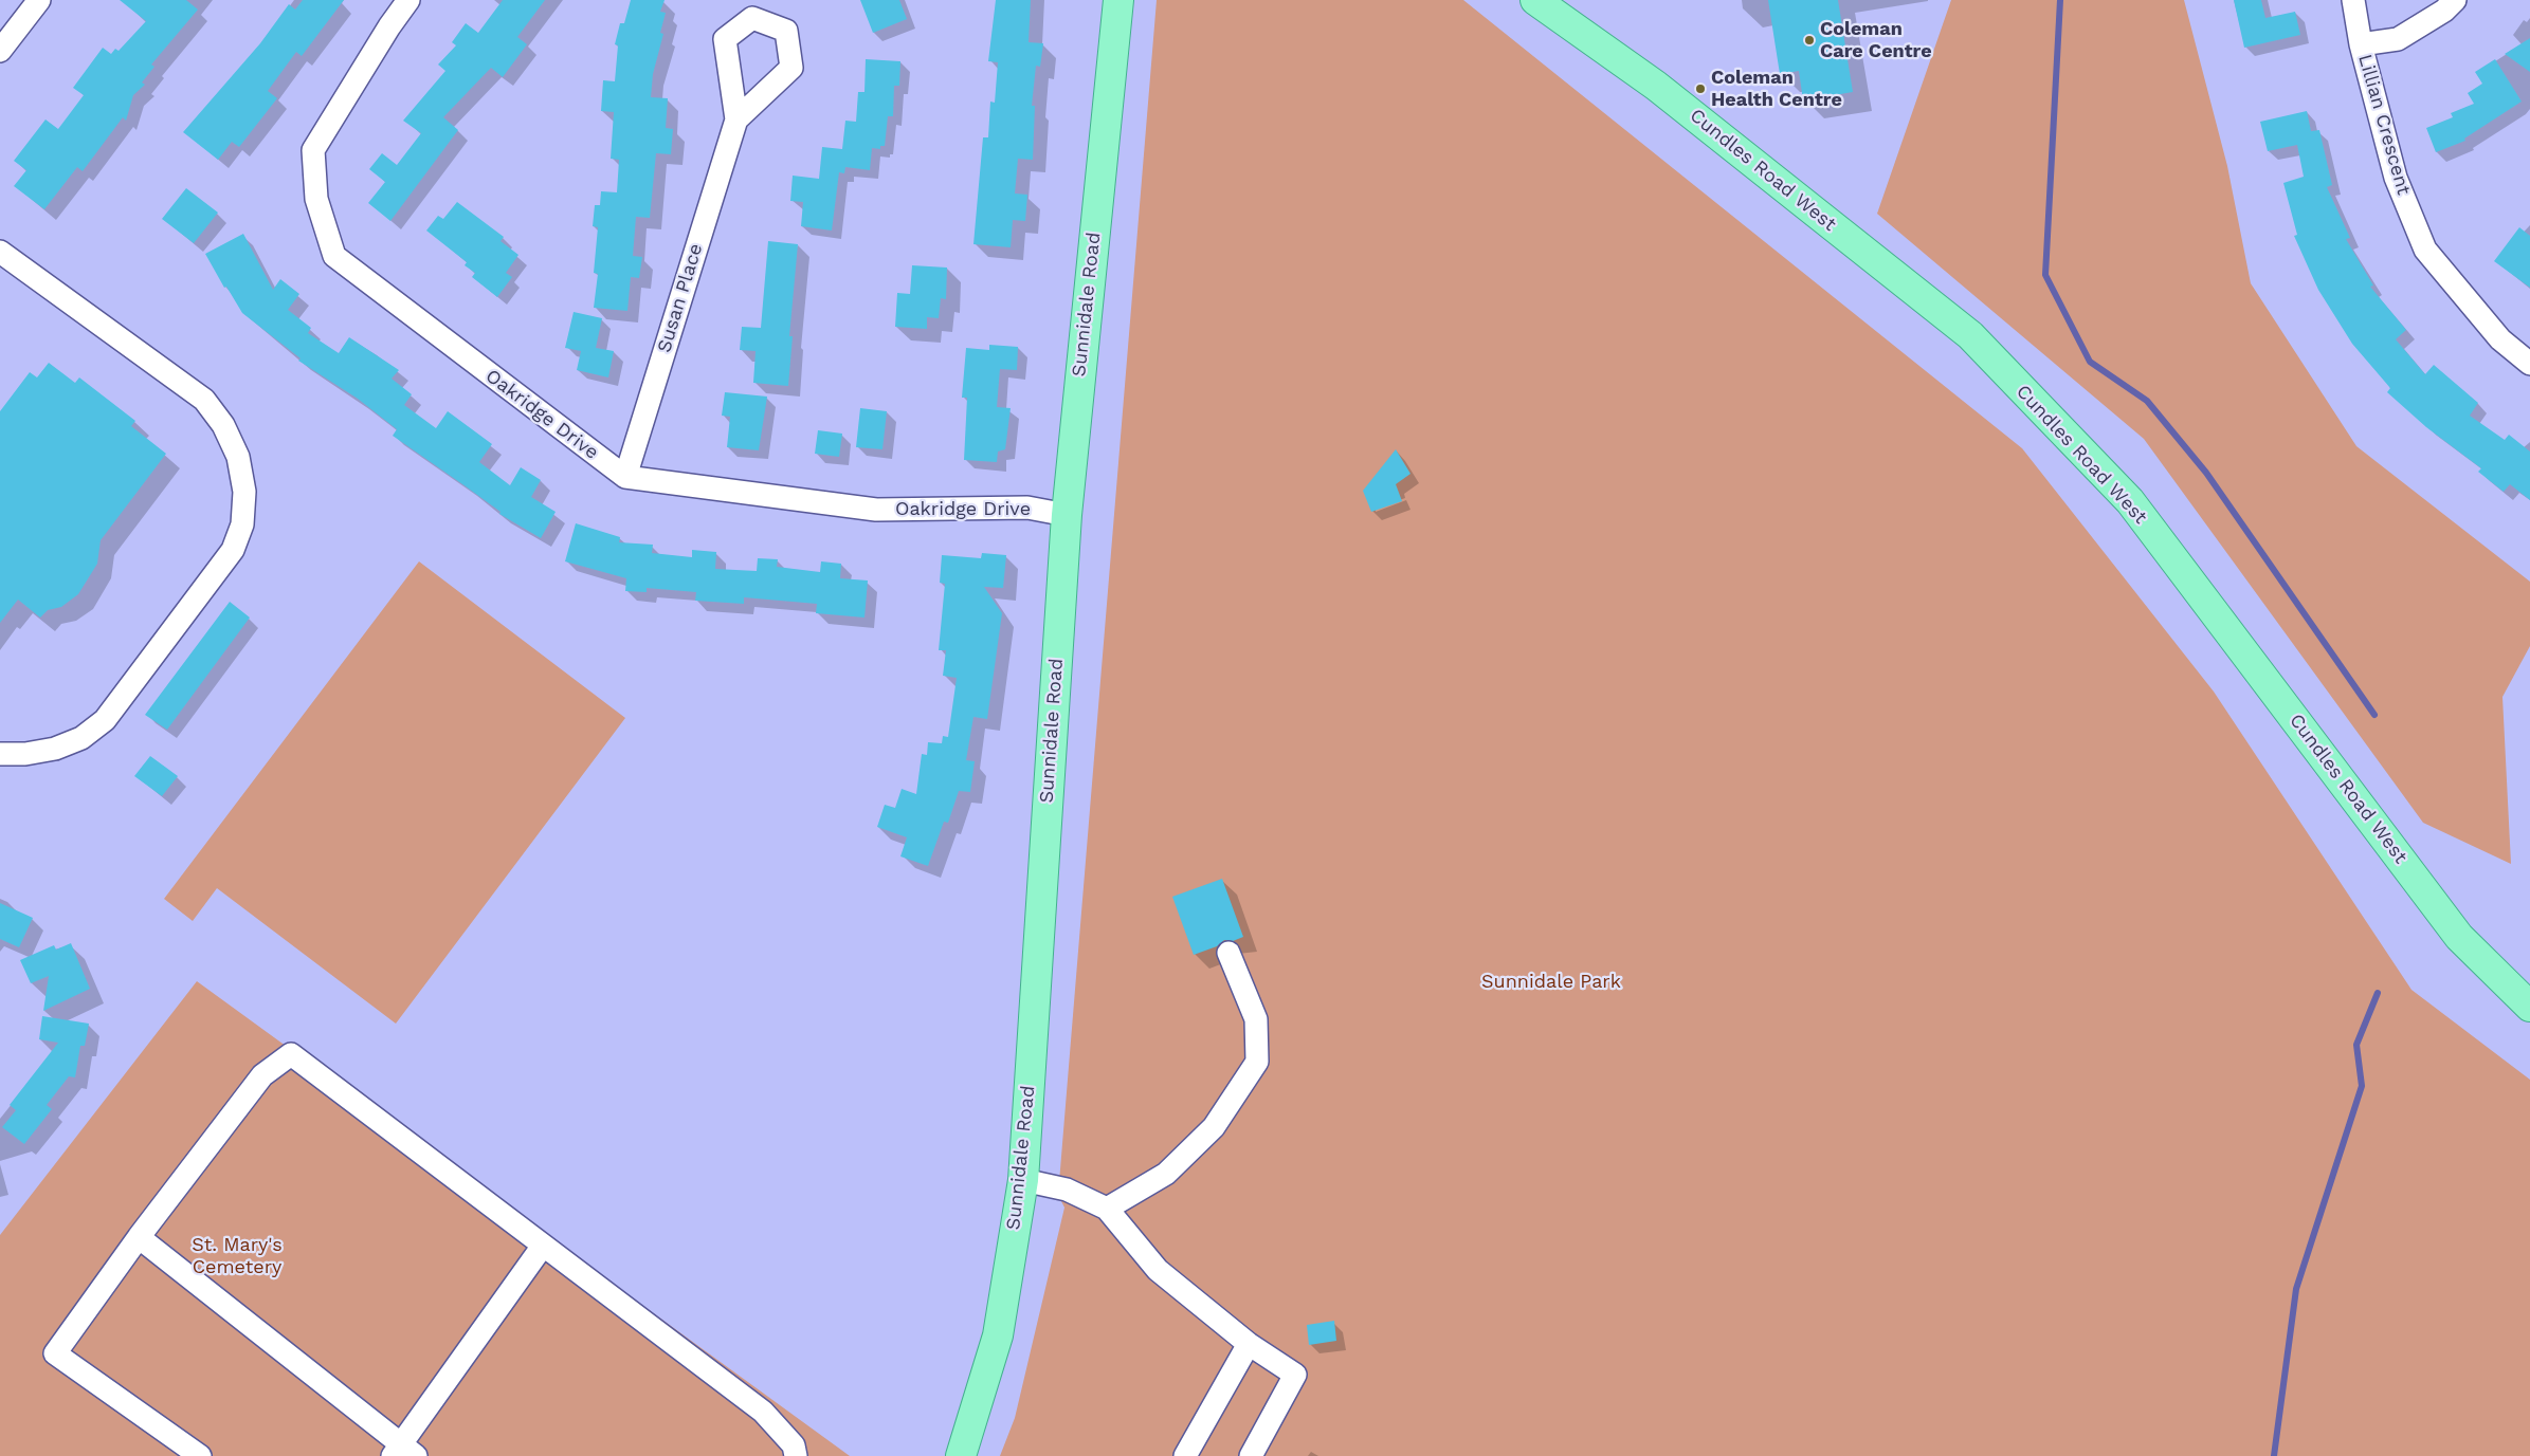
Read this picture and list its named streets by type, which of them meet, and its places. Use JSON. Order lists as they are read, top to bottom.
{
  "streets": {
    "main road": ["Cundles Road West", "Sunnidale Road"],
    "street": ["Lillian Crescent", "Susan Place", "Oakridge Drive"]
  },
  "crossings": [
    ["Susan Place", "Oakridge Drive"],
    ["Sunnidale Road", "Oakridge Drive"]
  ],
  "parks": ["Sunnidale Park", "St. Mary's Cemetery"],
  "places": ["Coleman Care Centre", "Coleman Health Centre"]
}
